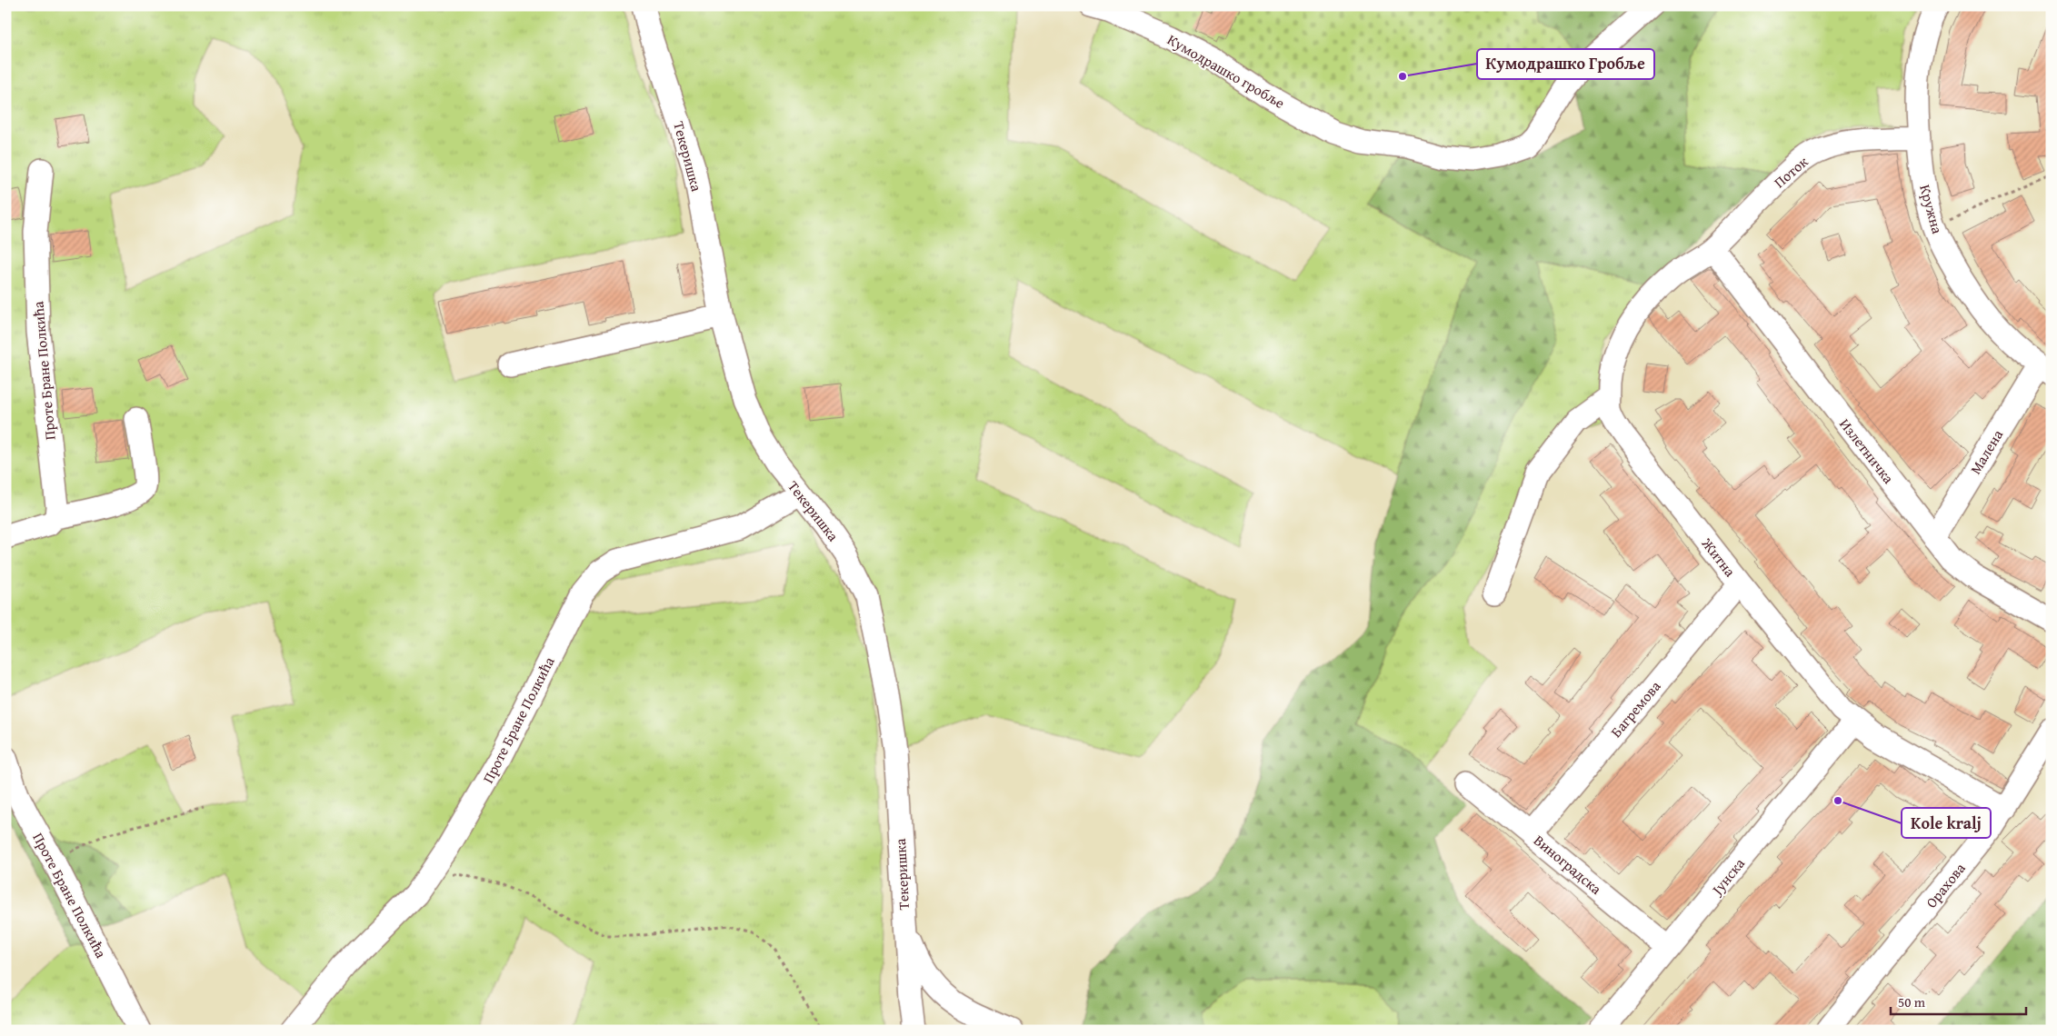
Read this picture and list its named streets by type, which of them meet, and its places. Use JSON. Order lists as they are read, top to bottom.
{
  "streets": {
    "street": [
      "Кумодрашко гробље",
      "Текеришка",
      "Поток",
      "Кружна",
      "Проте Бране Полкића",
      "Излетничка",
      "Малена",
      "Житна",
      "Багремова",
      "Виноградска",
      "Јунска",
      "Орахова"
    ]
  },
  "crossings": [
    ["Текеришка", "Проте Бране Полкића"],
    ["Поток", "Кружна"],
    ["Поток", "Излетничка"],
    ["Поток", "Житна"],
    ["Кружна", "Малена"],
    ["Излетничка", "Малена"],
    ["Излетничка", "Житна"],
    ["Житна", "Багремова"],
    ["Житна", "Јунска"],
    ["Житна", "Орахова"],
    ["Багремова", "Виноградска"],
    ["Виноградска", "Јунска"]
  ],
  "places": ["Кумодрашко Гробље", "Kole kralj"],
  "scale_bar": "50 m"
}
